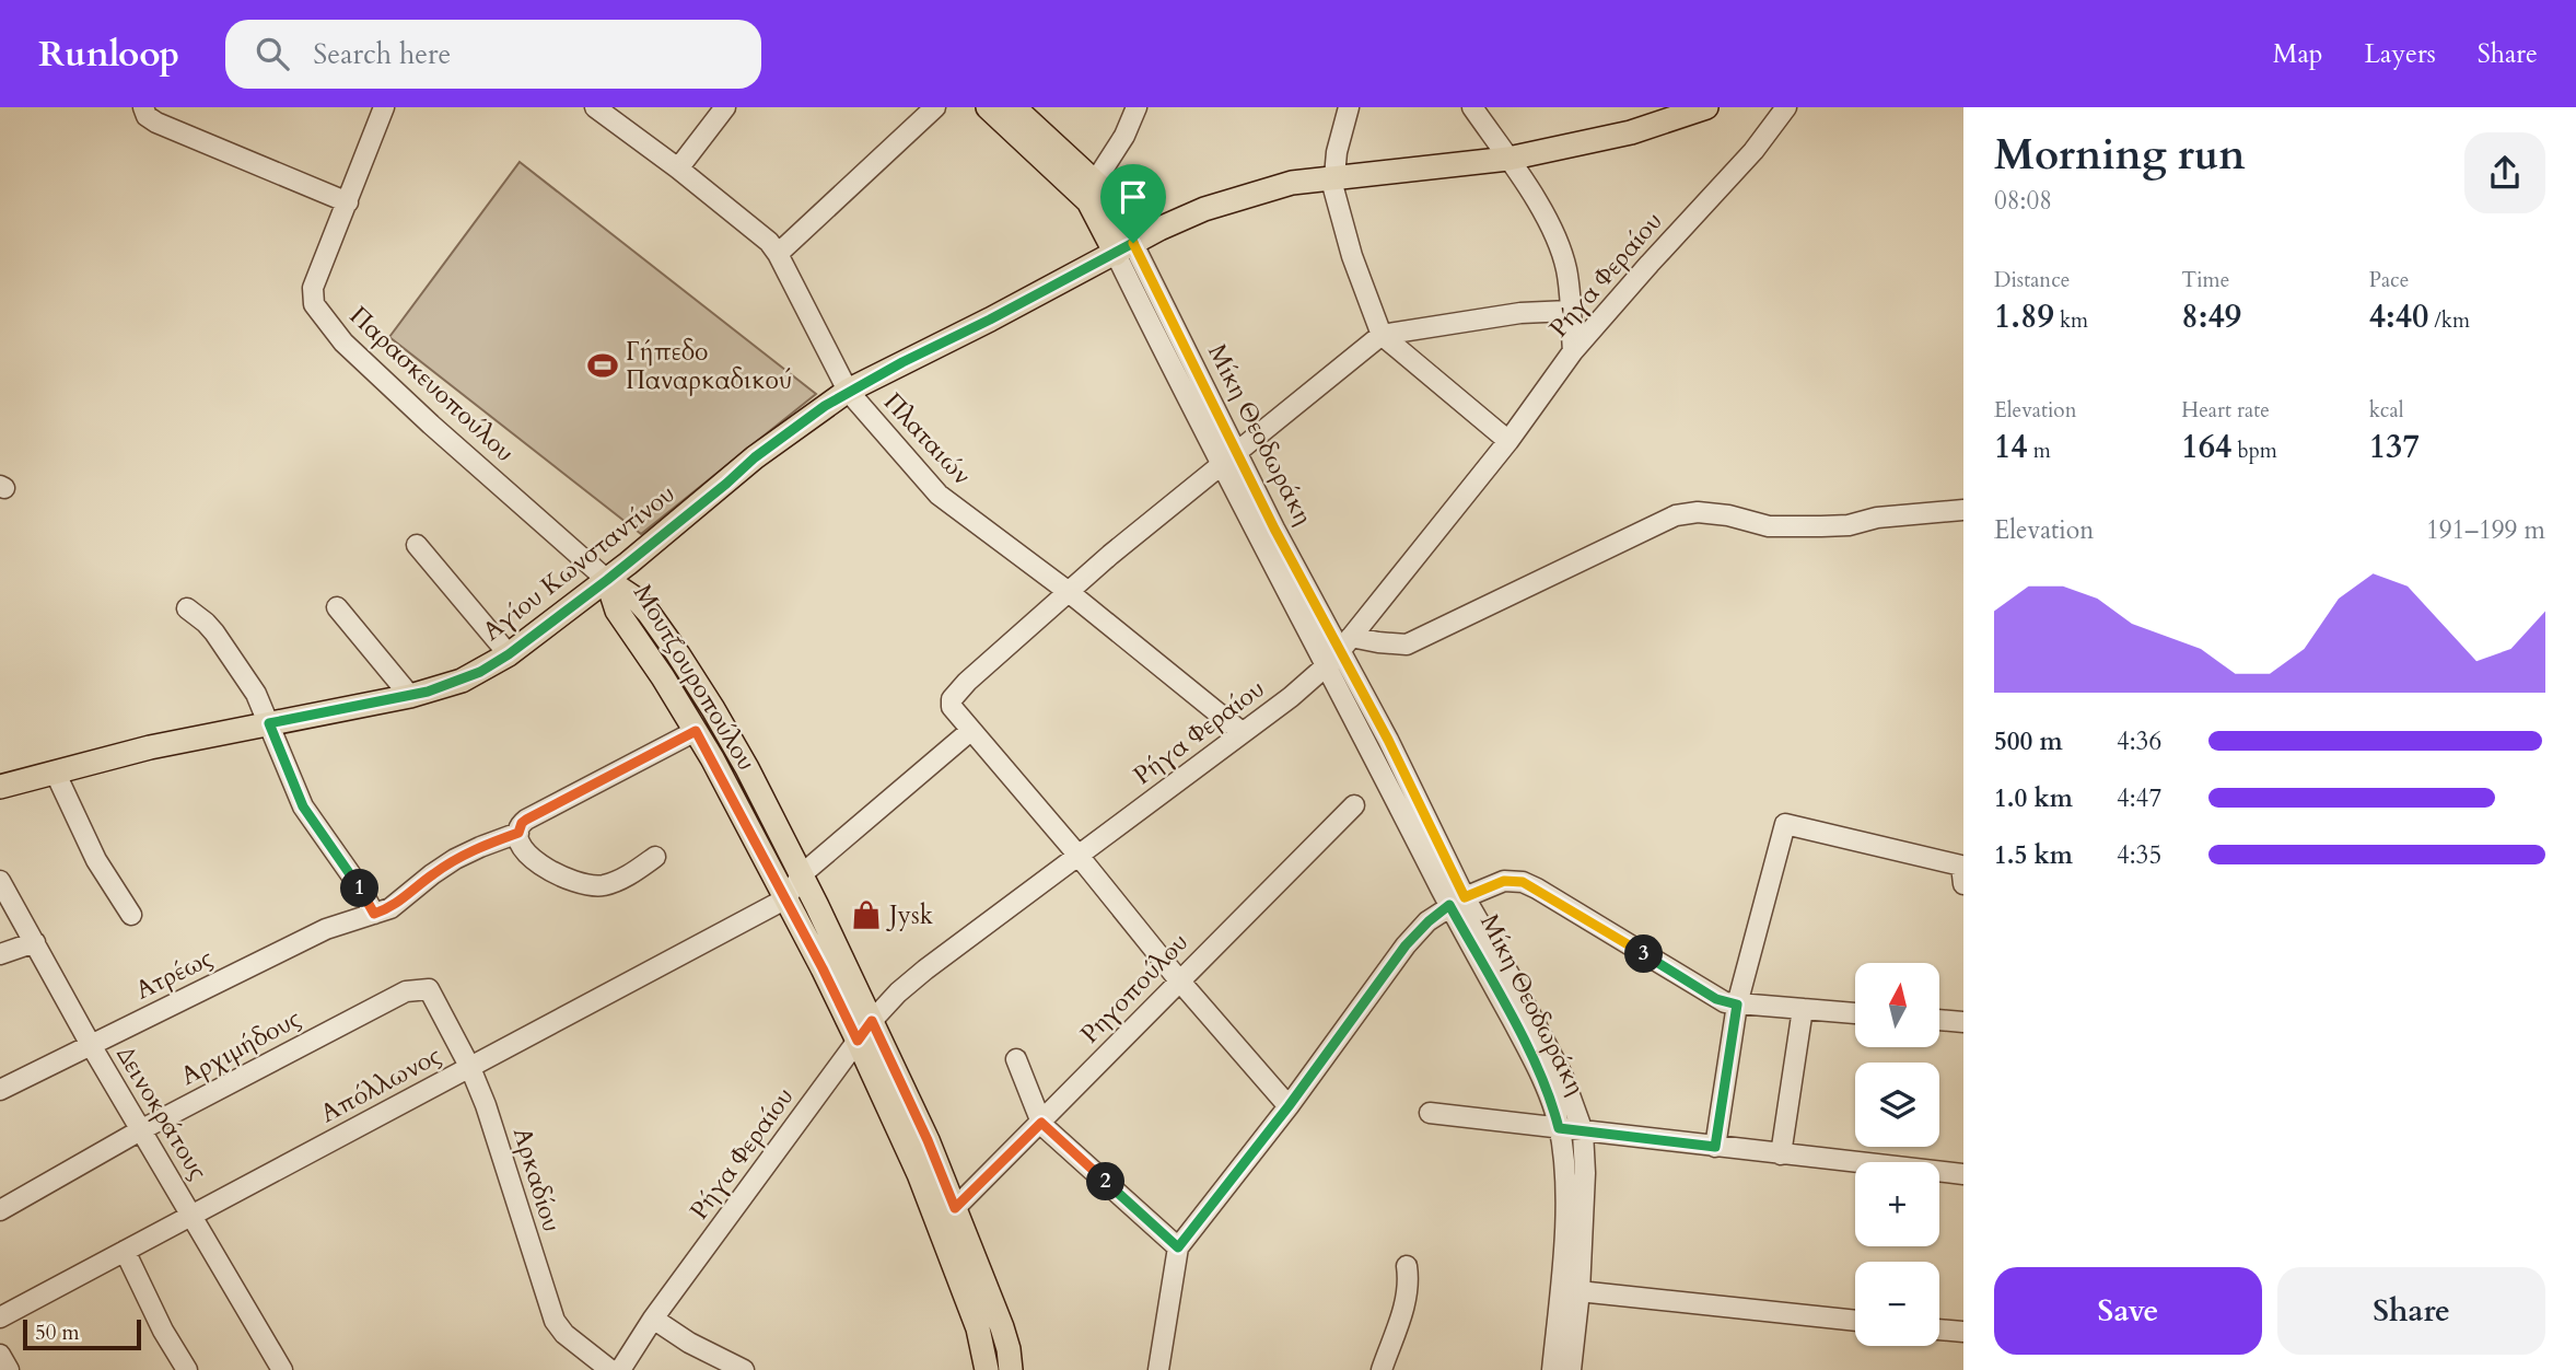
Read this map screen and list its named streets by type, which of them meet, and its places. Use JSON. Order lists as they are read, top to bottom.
{
  "streets": {
    "main road": ["Μίκη Θεοδωράκη", "Αγίου Κωνσταντίνου", "Μουτζουροπούλου"],
    "street": [
      "Ρήγα Φεραίου",
      "Παρασκευοπούλου",
      "Πλαταιών",
      "Ατρέως",
      "Ρηγοπούλου",
      "Αρχιμήδους",
      "Απόλλωνος",
      "Δεινοκράτους",
      "Αρκαδίου"
    ]
  },
  "crossings": [
    ["Ρήγα Φεραίου", "Μίκη Θεοδωράκη"],
    ["Ρήγα Φεραίου", "Πλαταιών"],
    ["Ρήγα Φεραίου", "Μουτζουροπούλου"],
    ["Παρασκευοπούλου", "Αγίου Κωνσταντίνου"],
    ["Παρασκευοπούλου", "Μουτζουροπούλου"],
    ["Μίκη Θεοδωράκη", "Αγίου Κωνσταντίνου"],
    ["Πλαταιών", "Αγίου Κωνσταντίνου"],
    ["Αγίου Κωνσταντίνου", "Μουτζουροπούλου"],
    ["Μουτζουροπούλου", "Ρηγοπούλου"],
    ["Μουτζουροπούλου", "Απόλλωνος"],
    ["Ατρέως", "Δεινοκράτους"],
    ["Αρχιμήδους", "Δεινοκράτους"],
    ["Αρχιμήδους", "Αρκαδίου"],
    ["Απόλλωνος", "Δεινοκράτους"],
    ["Απόλλωνος", "Αρκαδίου"]
  ],
  "places": {
    "sports": ["Γήπεδο Παναρκαδικού"],
    "shop": ["Jysk"]
  },
  "scale_bar": "50 m",
  "north": "top",
  "page": {
    "header": "Runloop",
    "search": "Search here",
    "nav": ["Map", "Layers", "Share"],
    "heading": ["Morning run", "08:08"],
    "stats": [
      ["Distance", "1.89 km"],
      ["Time", "8:49"],
      ["Pace", "4:40 /km"],
      ["Elevation", "14 m"],
      ["Heart rate", "164 bpm"],
      ["kcal", "137"]
    ],
    "chart": ["Elevation", "191–199 m"],
    "list": [
      {
        "name": "500 m",
        "note": "4:36"
      },
      {
        "name": "1.0 km",
        "note": "4:47"
      },
      {
        "name": "1.5 km",
        "note": "4:35"
      }
    ],
    "pins": ["1", "3", "2"],
    "map_buttons": ["+", "−"],
    "buttons": ["Save", "Share"],
    "scale": "50 m"
  }
}
